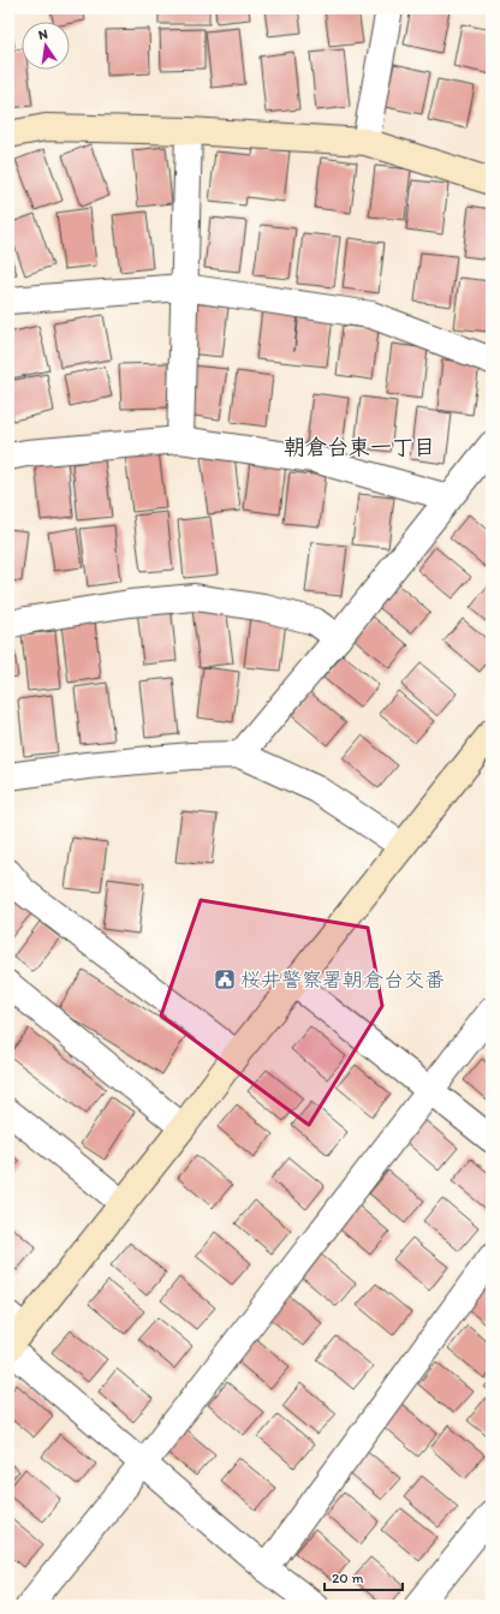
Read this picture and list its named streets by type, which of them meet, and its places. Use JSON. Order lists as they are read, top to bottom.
{
  "districts": ["朝倉台東一丁目"],
  "places": {
    "public building": ["桜井警察署朝倉台交番"]
  },
  "scale_bar": "20 m",
  "north": "top"
}
